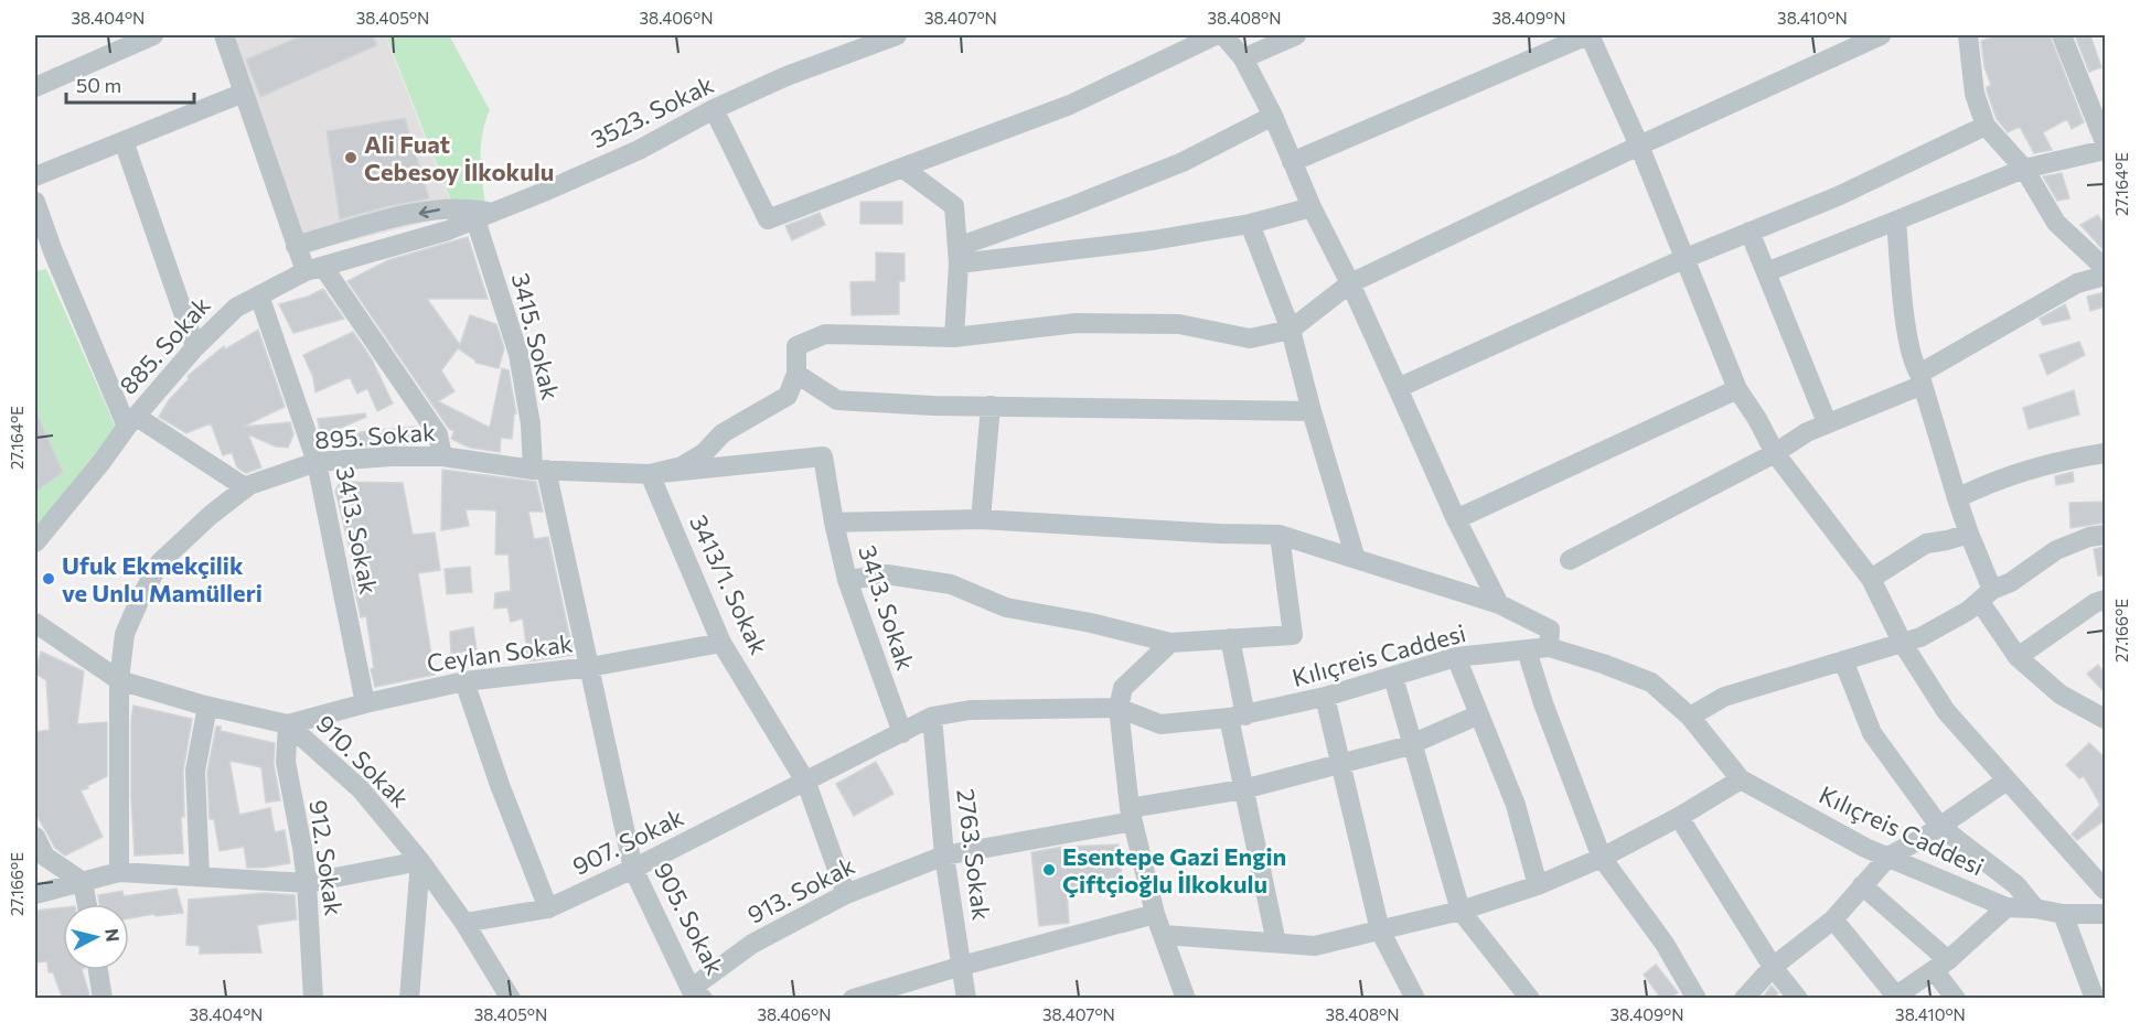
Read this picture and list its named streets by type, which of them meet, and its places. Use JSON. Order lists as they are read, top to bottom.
{
  "streets": {
    "street": [
      "3523. Sokak",
      "3415. Sokak",
      "885. Sokak",
      "895. Sokak",
      "3413. Sokak",
      "3413/1. Sokak",
      "Ceylan Sokak",
      "Kılıçreis Caddesi",
      "910. Sokak",
      "907. Sokak",
      "2763. Sokak",
      "912. Sokak",
      "913. Sokak",
      "905. Sokak"
    ]
  },
  "crossings": [
    ["3523. Sokak", "3415. Sokak"],
    ["3523. Sokak", "885. Sokak"],
    ["3415. Sokak", "895. Sokak"],
    ["3415. Sokak", "Ceylan Sokak"],
    ["3415. Sokak", "905. Sokak"],
    ["885. Sokak", "3413. Sokak"],
    ["895. Sokak", "3413. Sokak"],
    ["895. Sokak", "3413/1. Sokak"],
    ["895. Sokak", "910. Sokak"],
    ["3413. Sokak", "Ceylan Sokak"],
    ["3413. Sokak", "Kılıçreis Caddesi"],
    ["3413/1. Sokak", "Ceylan Sokak"],
    ["3413/1. Sokak", "Kılıçreis Caddesi"],
    ["3413/1. Sokak", "907. Sokak"],
    ["3413/1. Sokak", "913. Sokak"],
    ["Ceylan Sokak", "910. Sokak"],
    ["Ceylan Sokak", "912. Sokak"],
    ["Ceylan Sokak", "905. Sokak"],
    ["Kılıçreis Caddesi", "907. Sokak"],
    ["Kılıçreis Caddesi", "2763. Sokak"],
    ["910. Sokak", "907. Sokak"],
    ["910. Sokak", "912. Sokak"],
    ["907. Sokak", "905. Sokak"],
    ["2763. Sokak", "913. Sokak"],
    ["913. Sokak", "905. Sokak"]
  ],
  "places": ["Ali Fuat Cebesoy İlkokulu", "Ufuk Ekmekçilik ve Unlu Mamülleri", "Esentepe Gazi Engin Çiftçioğlu İlkokulu"],
  "scale_bar": "50 m",
  "north": "right",
  "coordinates": [
    "38.404°N",
    "38.405°N",
    "38.406°N",
    "38.407°N",
    "38.408°N",
    "38.409°N",
    "38.410°N",
    "27.164°E",
    "27.166°E"
  ]
}
